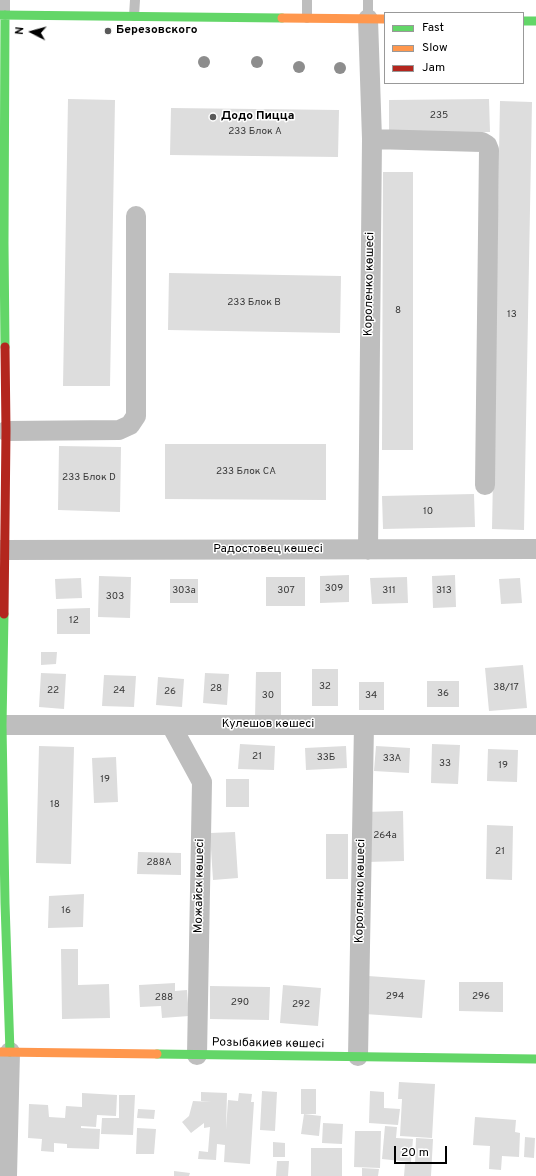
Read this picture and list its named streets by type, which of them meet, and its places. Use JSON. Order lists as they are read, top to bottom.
{
  "streets": {
    "street": [
      "Короленко көшесі",
      "Радостовец көшесі",
      "Кулешов көшесі",
      "Можайск көшесі",
      "Розыбакиев көшесі"
    ]
  },
  "crossings": [
    ["Короленко көшесі", "Радостовец көшесі"],
    ["Короленко көшесі", "Кулешов көшесі"],
    ["Короленко көшесі", "Розыбакиев көшесі"],
    ["Кулешов көшесі", "Можайск көшесі"],
    ["Можайск көшесі", "Розыбакиев көшесі"]
  ],
  "places": ["Березовского", "Додо Пицца"],
  "house_numbers": [
    "235",
    "233 Блок A",
    "233 Блок B",
    "8",
    "13",
    "233 Блок CА",
    "233 Блок D",
    "10",
    "309",
    "303а",
    "307",
    "311",
    "313",
    "303",
    "12",
    "32",
    "38/17",
    "28",
    "22",
    "24",
    "26",
    "36",
    "30",
    "34",
    "21",
    "33Б",
    "33А",
    "33",
    "19",
    "19",
    "18",
    "264а",
    "21",
    "288А",
    "16",
    "294",
    "296",
    "288",
    "290",
    "292"
  ],
  "legend": ["Fast", "Slow", "Jam"],
  "scale_bar": "20 m",
  "north": "left"
}
